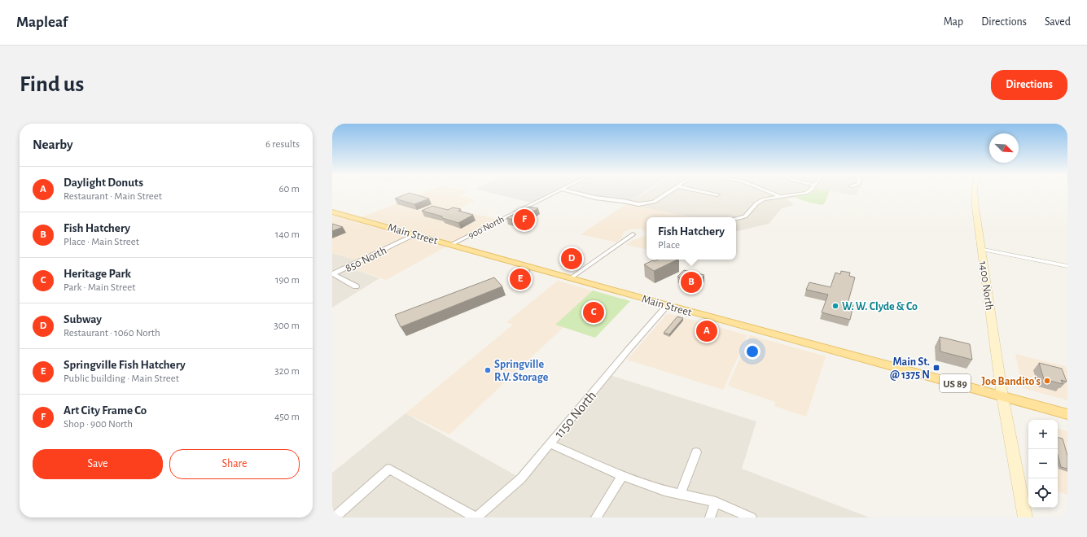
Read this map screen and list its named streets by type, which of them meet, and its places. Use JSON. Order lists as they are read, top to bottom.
{
  "streets": {
    "main road": ["Main Street", "1400 North", "US 89"],
    "street": ["900 North", "850 North", "1150 North"]
  },
  "crossings": [
    ["900 North", "Main Street"],
    ["Main Street", "850 North"],
    ["Main Street", "1400 North"],
    ["Main Street", "US 89"],
    ["Main Street", "1150 North"],
    ["1400 North", "US 89"]
  ],
  "places": {
    "other": ["W. W. Clyde & Co", "Springville R.V. Storage", "Joe Bandito's"],
    "transit": ["Main St. @ 1375 N"]
  },
  "north": "bottom right",
  "page": {
    "header": "Mapleaf",
    "nav": ["Map", "Directions", "Saved"],
    "buttons": [
      "Directions",
      ["Save", "Share"]
    ],
    "title": "Find us",
    "heading": ["Nearby", "6 results"],
    "list": [
      {
        "mark": "A",
        "name": "Daylight Donuts",
        "note": "Restaurant · Main Street",
        "value": "60 m"
      },
      {
        "mark": "B",
        "name": "Fish Hatchery",
        "note": "Place · Main Street",
        "value": "140 m"
      },
      {
        "mark": "C",
        "name": "Heritage Park",
        "note": "Park · Main Street",
        "value": "190 m"
      },
      {
        "mark": "D",
        "name": "Subway",
        "note": "Restaurant · 1060 North",
        "value": "300 m"
      },
      {
        "mark": "E",
        "name": "Springville Fish Hatchery",
        "note": "Public building · Main Street",
        "value": "320 m"
      },
      {
        "mark": "F",
        "name": "Art City Frame Co",
        "note": "Shop · 900 North",
        "value": "450 m"
      }
    ],
    "pins": [
      "F",
      "D",
      "E",
      "B",
      "C",
      "A"
    ],
    "popup": ["Fish Hatchery", "Place"],
    "map_buttons": ["+", "−"]
  }
}
